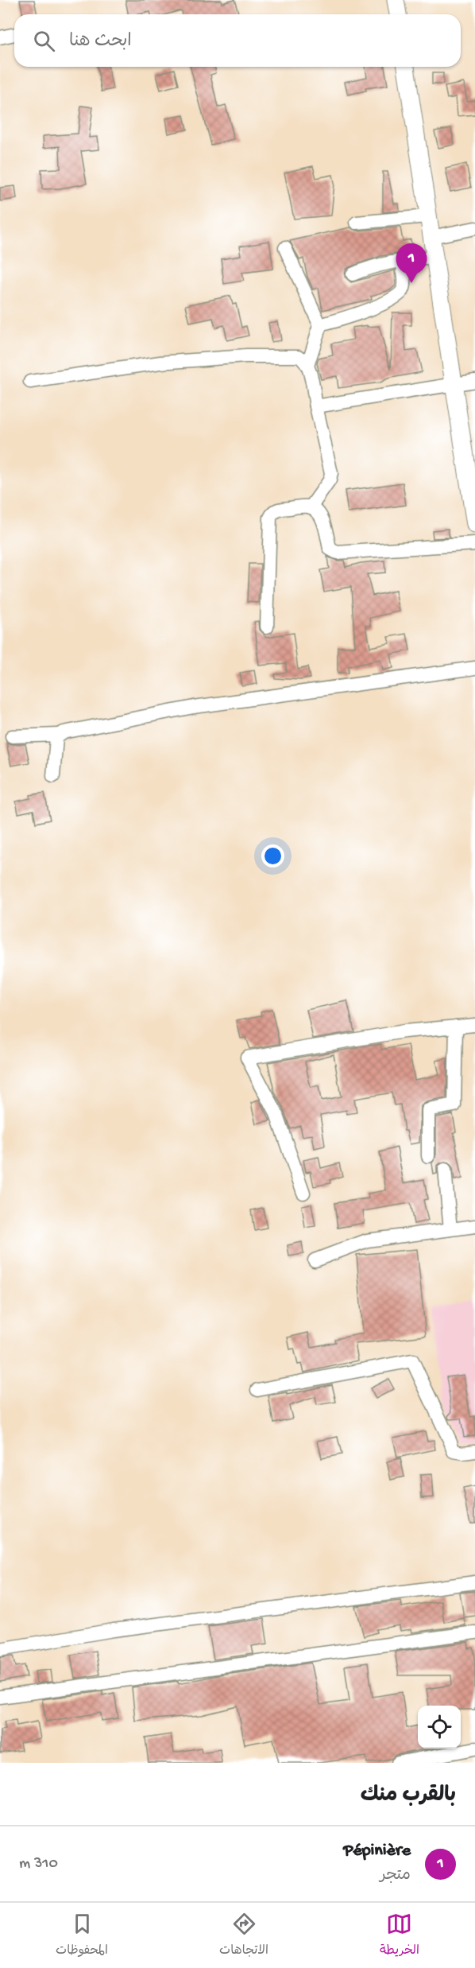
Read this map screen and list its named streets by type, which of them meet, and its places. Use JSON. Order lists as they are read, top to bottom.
{
  "page": {
    "search": "ابحث هنا",
    "pins": "1",
    "heading": "بالقرب منك",
    "list": [
      {
        "mark": "1",
        "name": "Pépinière",
        "note": "متجر",
        "value": "310 m"
      }
    ],
    "nav": ["الخريطة", "الاتجاهات", "المحفوظات"]
  }
}
